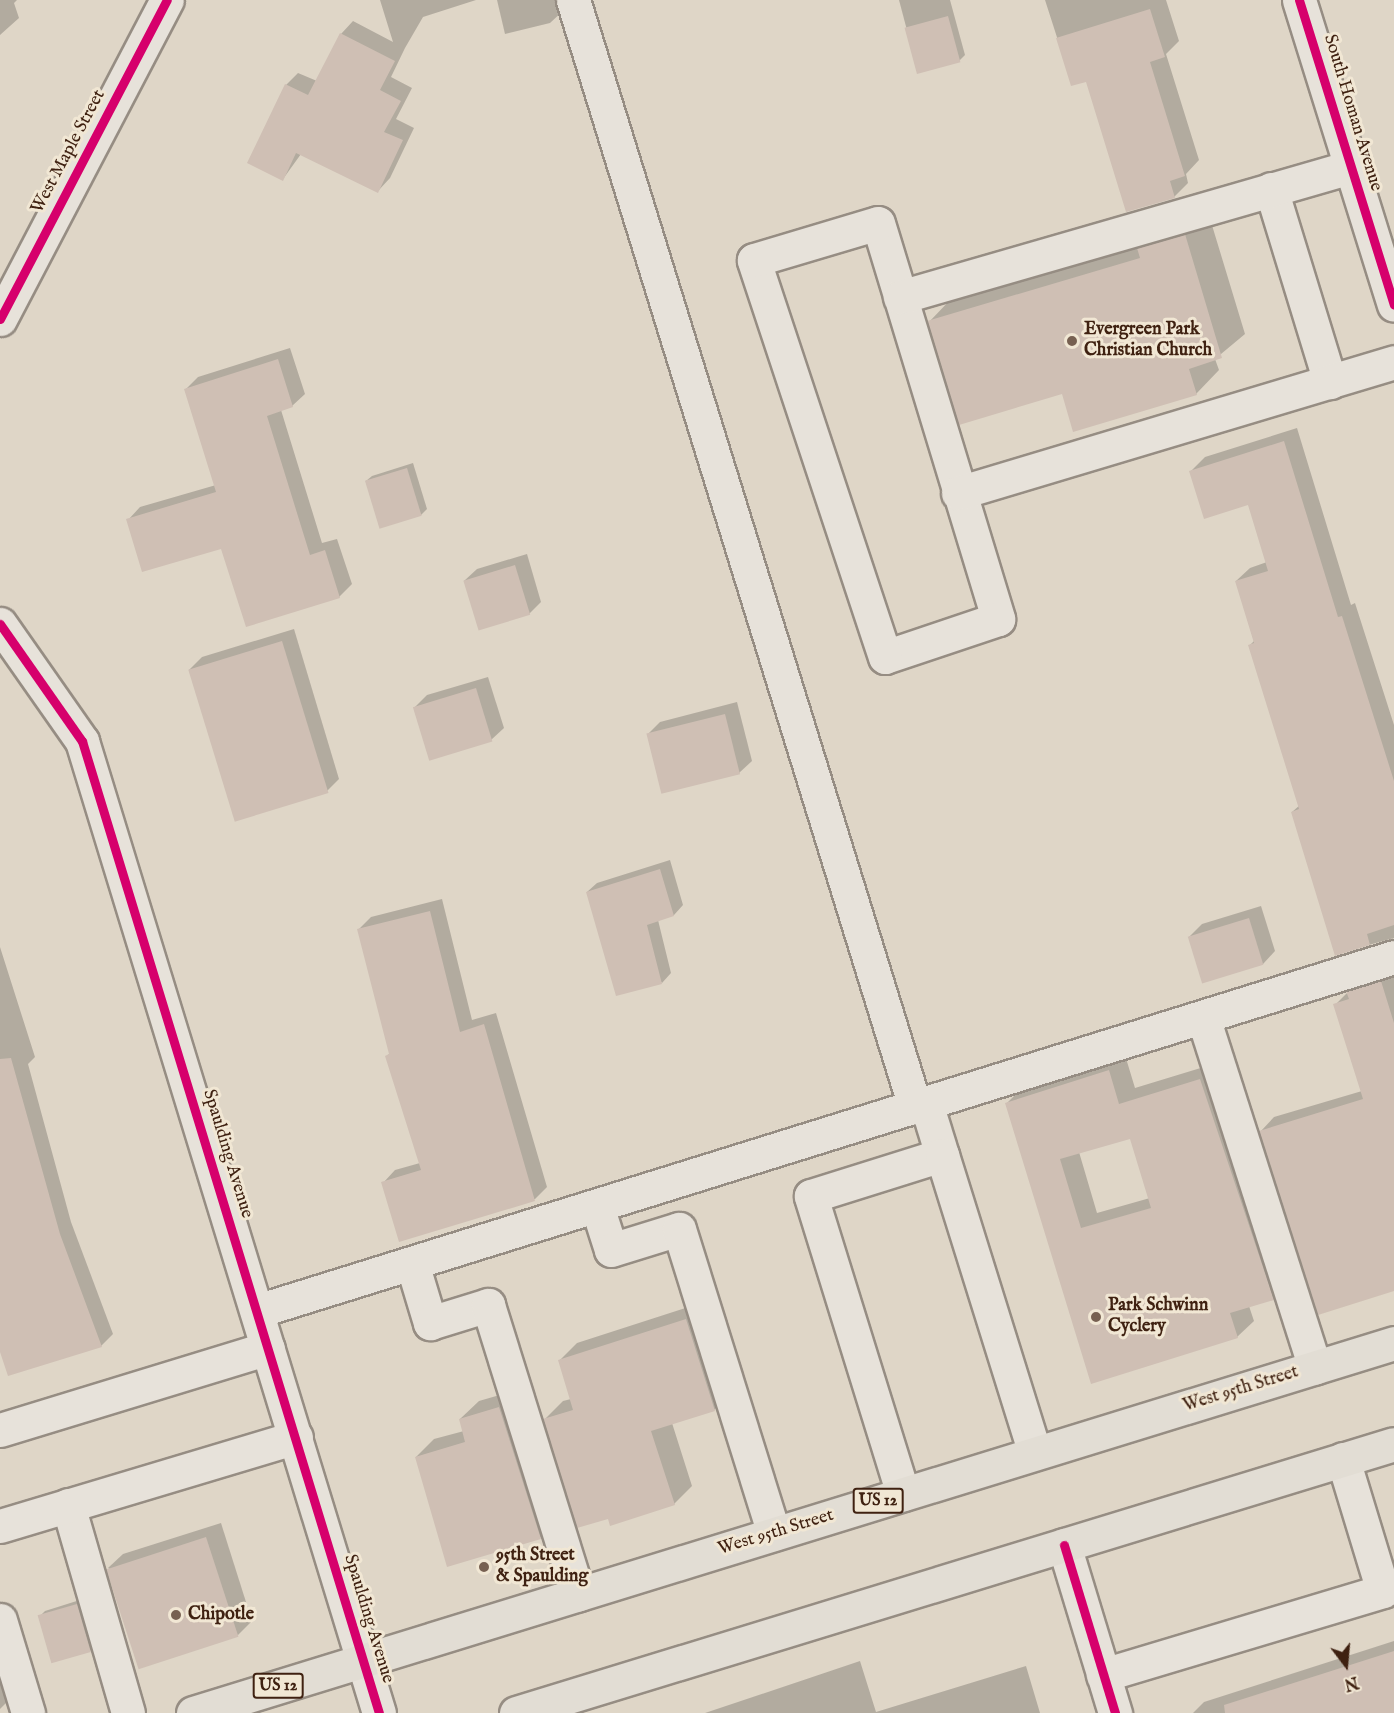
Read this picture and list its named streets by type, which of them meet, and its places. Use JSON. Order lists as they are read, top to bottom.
{
  "streets": {
    "main road": ["West 95th Street", "US 12"],
    "street": ["South Homan Avenue", "West Maple Street", "Spaulding Avenue"]
  },
  "crossings": [
    ["Spaulding Avenue", "West 95th Street"]
  ],
  "places": [
    "Evergreen Park Christian Church",
    "Park Schwinn Cyclery",
    "95th Street & Spaulding",
    "Chipotle"
  ],
  "north": "bottom"
}
